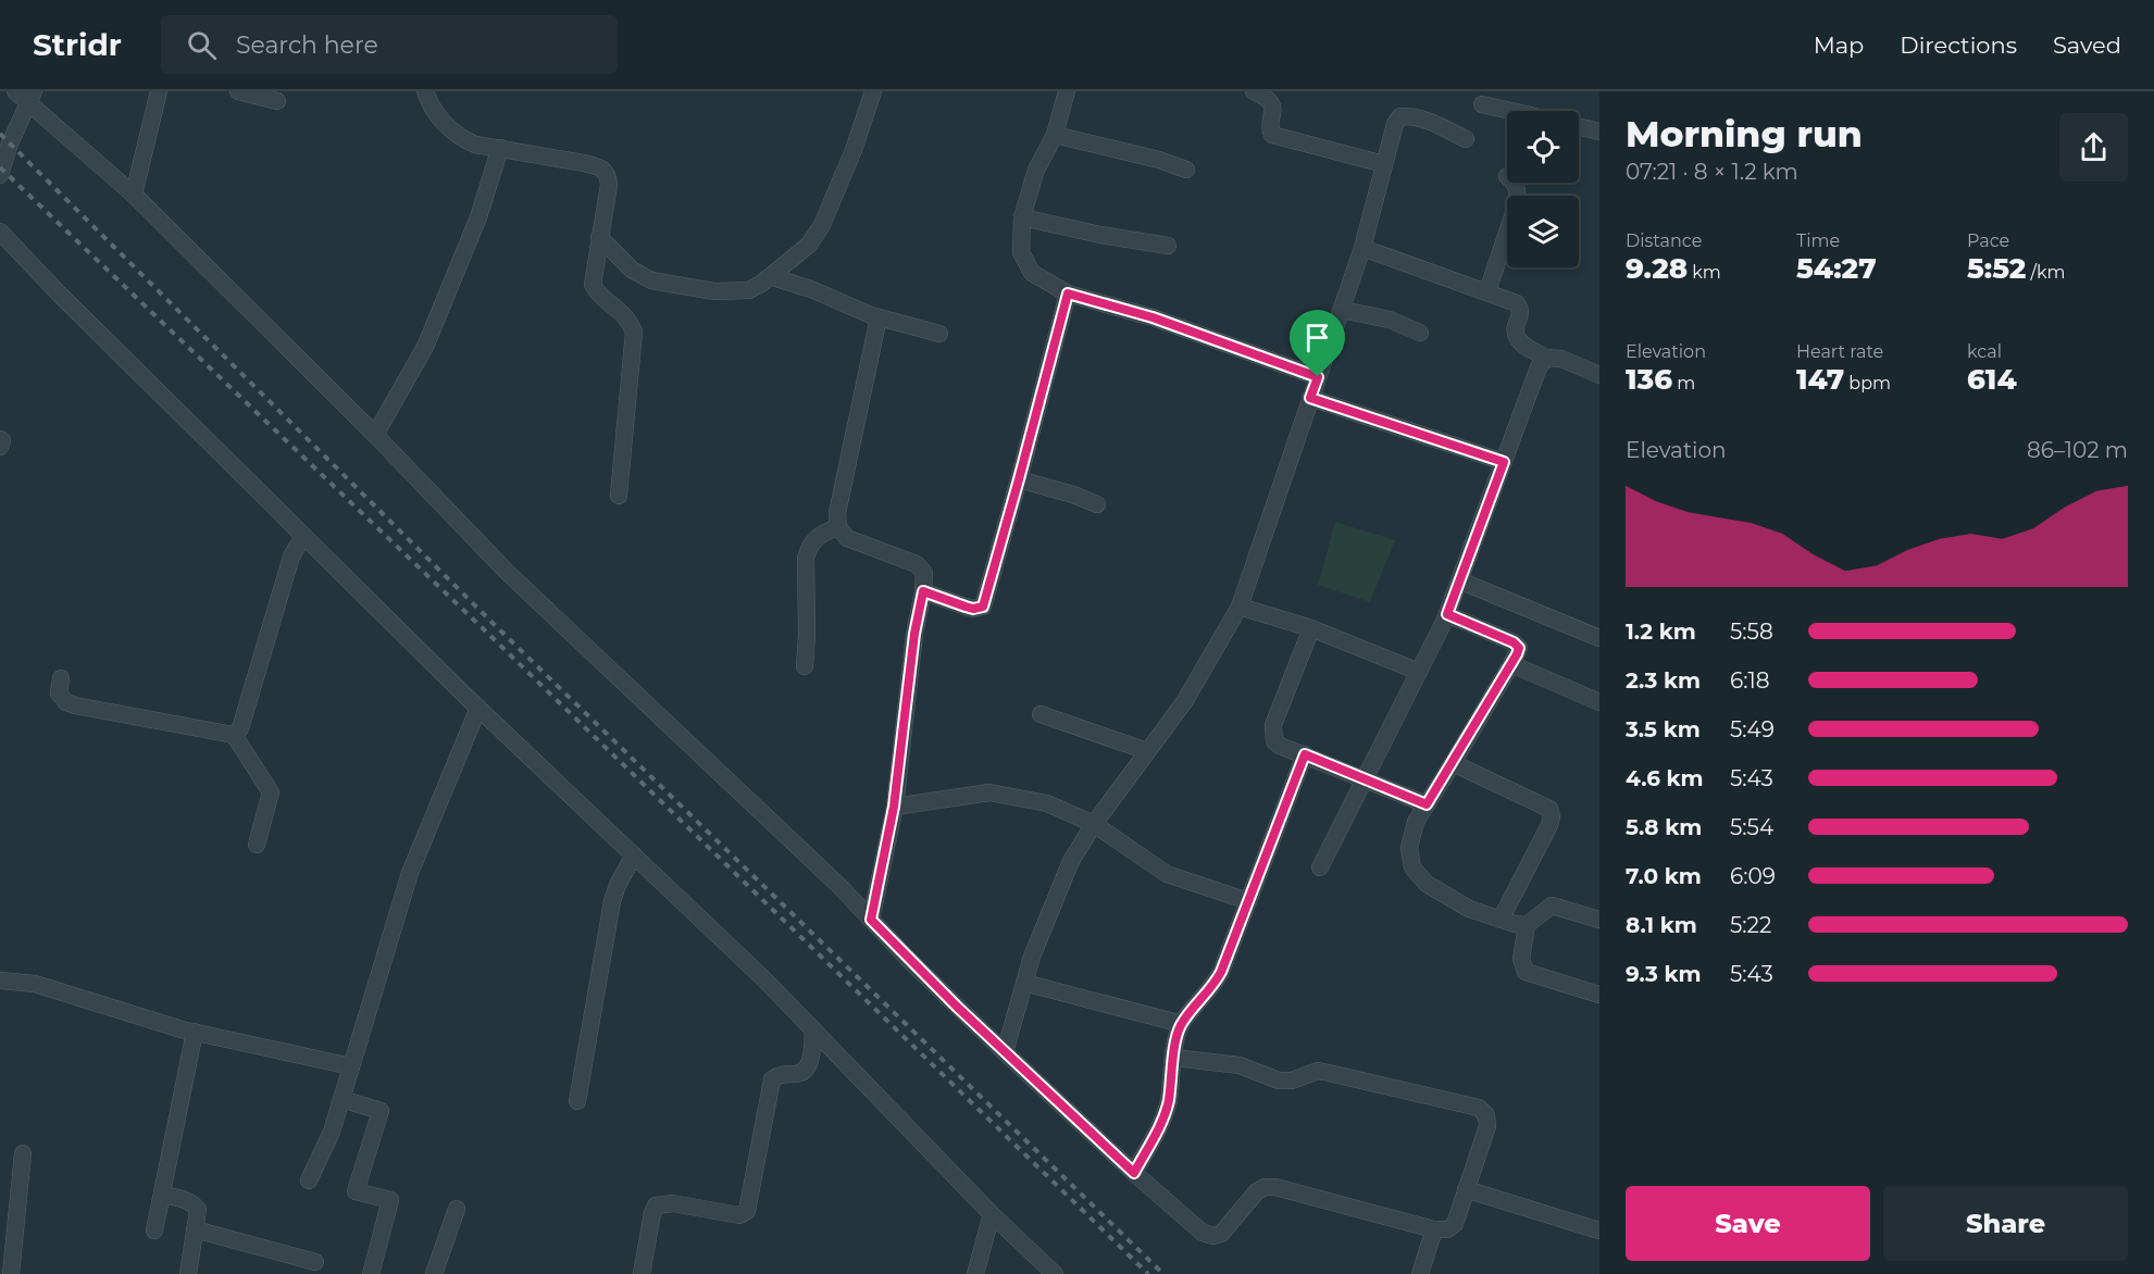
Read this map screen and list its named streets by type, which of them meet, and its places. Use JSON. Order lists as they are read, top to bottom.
{
  "page": {
    "header": "Stridr",
    "search": "Search here",
    "nav": ["Map", "Directions", "Saved"],
    "heading": ["Morning run", "07:21 · 8 × 1.2 km"],
    "stats": [
      ["Distance", "9.28 km"],
      ["Time", "54:27"],
      ["Pace", "5:52 /km"],
      ["Elevation", "136 m"],
      ["Heart rate", "147 bpm"],
      ["kcal", "614"]
    ],
    "chart": ["Elevation", "86–102 m"],
    "list": [
      {
        "name": "1.2 km",
        "note": "5:58"
      },
      {
        "name": "2.3 km",
        "note": "6:18"
      },
      {
        "name": "3.5 km",
        "note": "5:49"
      },
      {
        "name": "4.6 km",
        "note": "5:43"
      },
      {
        "name": "5.8 km",
        "note": "5:54"
      },
      {
        "name": "7.0 km",
        "note": "6:09"
      },
      {
        "name": "8.1 km",
        "note": "5:22"
      },
      {
        "name": "9.3 km",
        "note": "5:43"
      }
    ],
    "buttons": ["Save", "Share"]
  }
}
